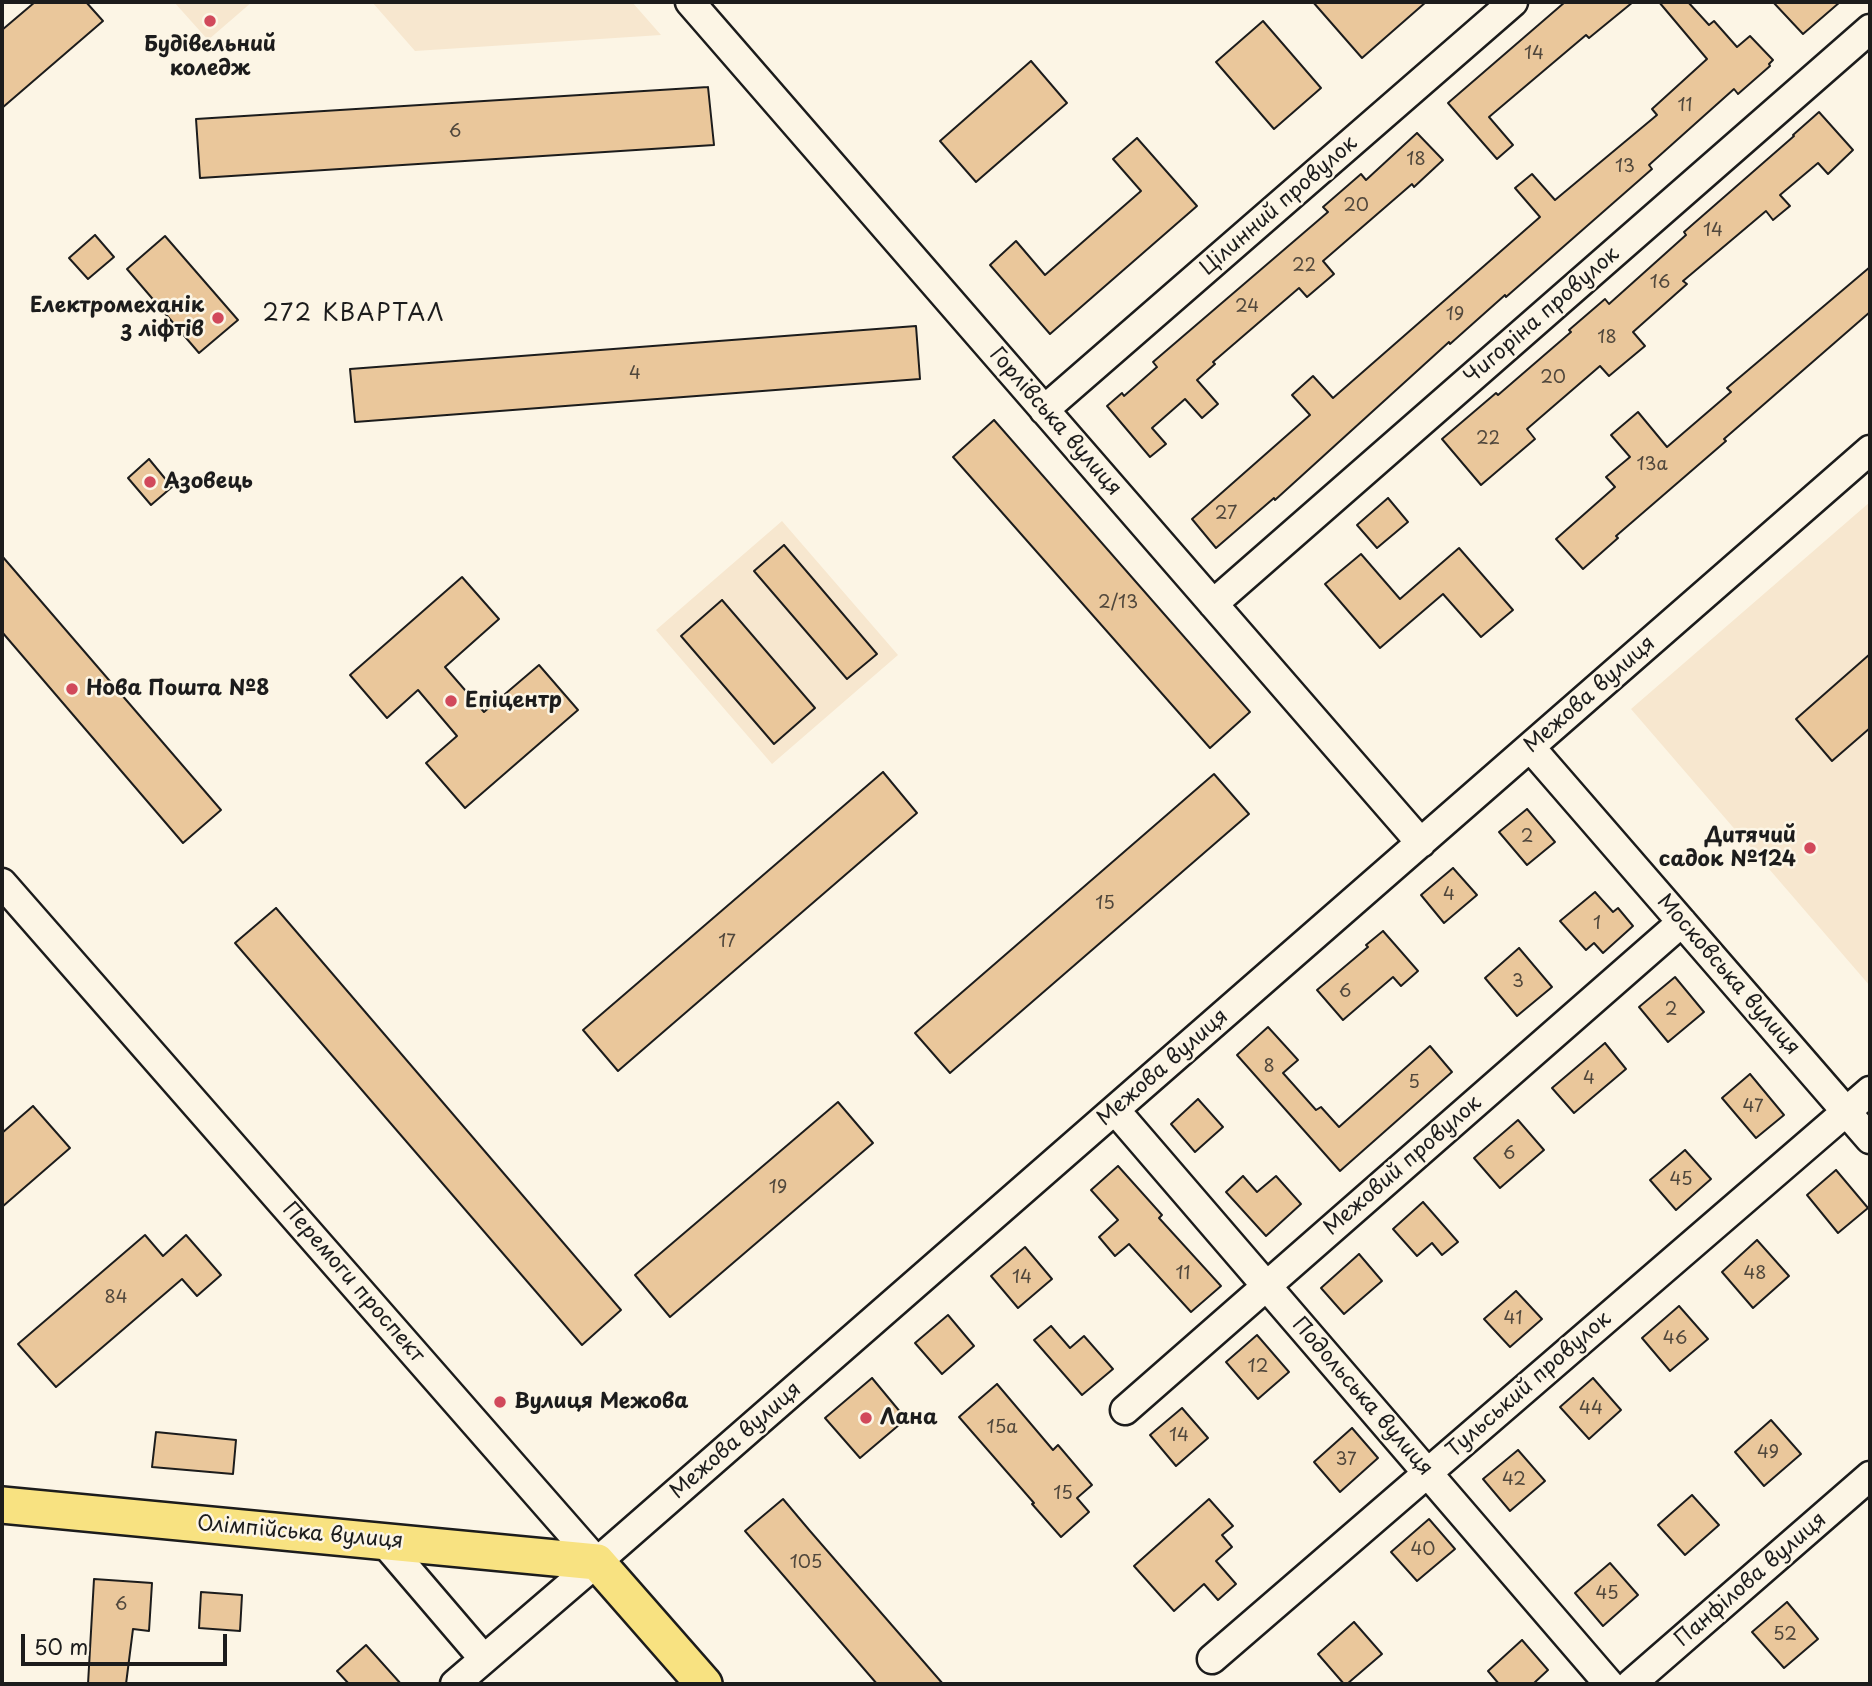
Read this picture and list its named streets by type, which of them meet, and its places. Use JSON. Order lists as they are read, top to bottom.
{
  "streets": {
    "main road": ["Перемоги проспект", "Олімпійська вулиця"],
    "street": [
      "Цілинний провулок",
      "Чигоріна провулок",
      "Горлівська вулиця",
      "Межова вулиця",
      "Московська вулиця",
      "Межовий провулок",
      "Тульський провулок",
      "Подольська вулиця",
      "Панфілова вулиця"
    ]
  },
  "crossings": [
    ["Цілинний провулок", "Горлівська вулиця"],
    ["Чигоріна провулок", "Горлівська вулиця"],
    ["Горлівська вулиця", "Межова вулиця"],
    ["Межова вулиця", "Московська вулиця"],
    ["Межова вулиця", "Перемоги проспект"],
    ["Межова вулиця", "Подольська вулиця"],
    ["Межова вулиця", "Олімпійська вулиця"],
    ["Московська вулиця", "Межовий провулок"],
    ["Московська вулиця", "Тульський провулок"],
    ["Межовий провулок", "Подольська вулиця"],
    ["Перемоги проспект", "Олімпійська вулиця"],
    ["Тульський провулок", "Подольська вулиця"]
  ],
  "districts": ["272 КВАРТАЛ"],
  "places": [
    "Будівельний коледж",
    "Електромеханік з ліфтів",
    "Азовець",
    "Нова Пошта №8",
    "Епіцентр",
    "Дитячий садок №124",
    "Вулиця Межова",
    "Лана"
  ],
  "house_numbers": [
    "14",
    "11",
    "6",
    "18",
    "13",
    "20",
    "14",
    "22",
    "16",
    "24",
    "19",
    "18",
    "4",
    "20",
    "22",
    "13а",
    "27",
    "2/13",
    "2",
    "4",
    "15",
    "1",
    "17",
    "3",
    "6",
    "2",
    "8",
    "4",
    "5",
    "47",
    "6",
    "45",
    "19",
    "11",
    "48",
    "14",
    "84",
    "41",
    "46",
    "12",
    "44",
    "15а",
    "14",
    "49",
    "37",
    "42",
    "15",
    "40",
    "105",
    "45",
    "6",
    "52"
  ],
  "scale_bar": "50 m"
}
